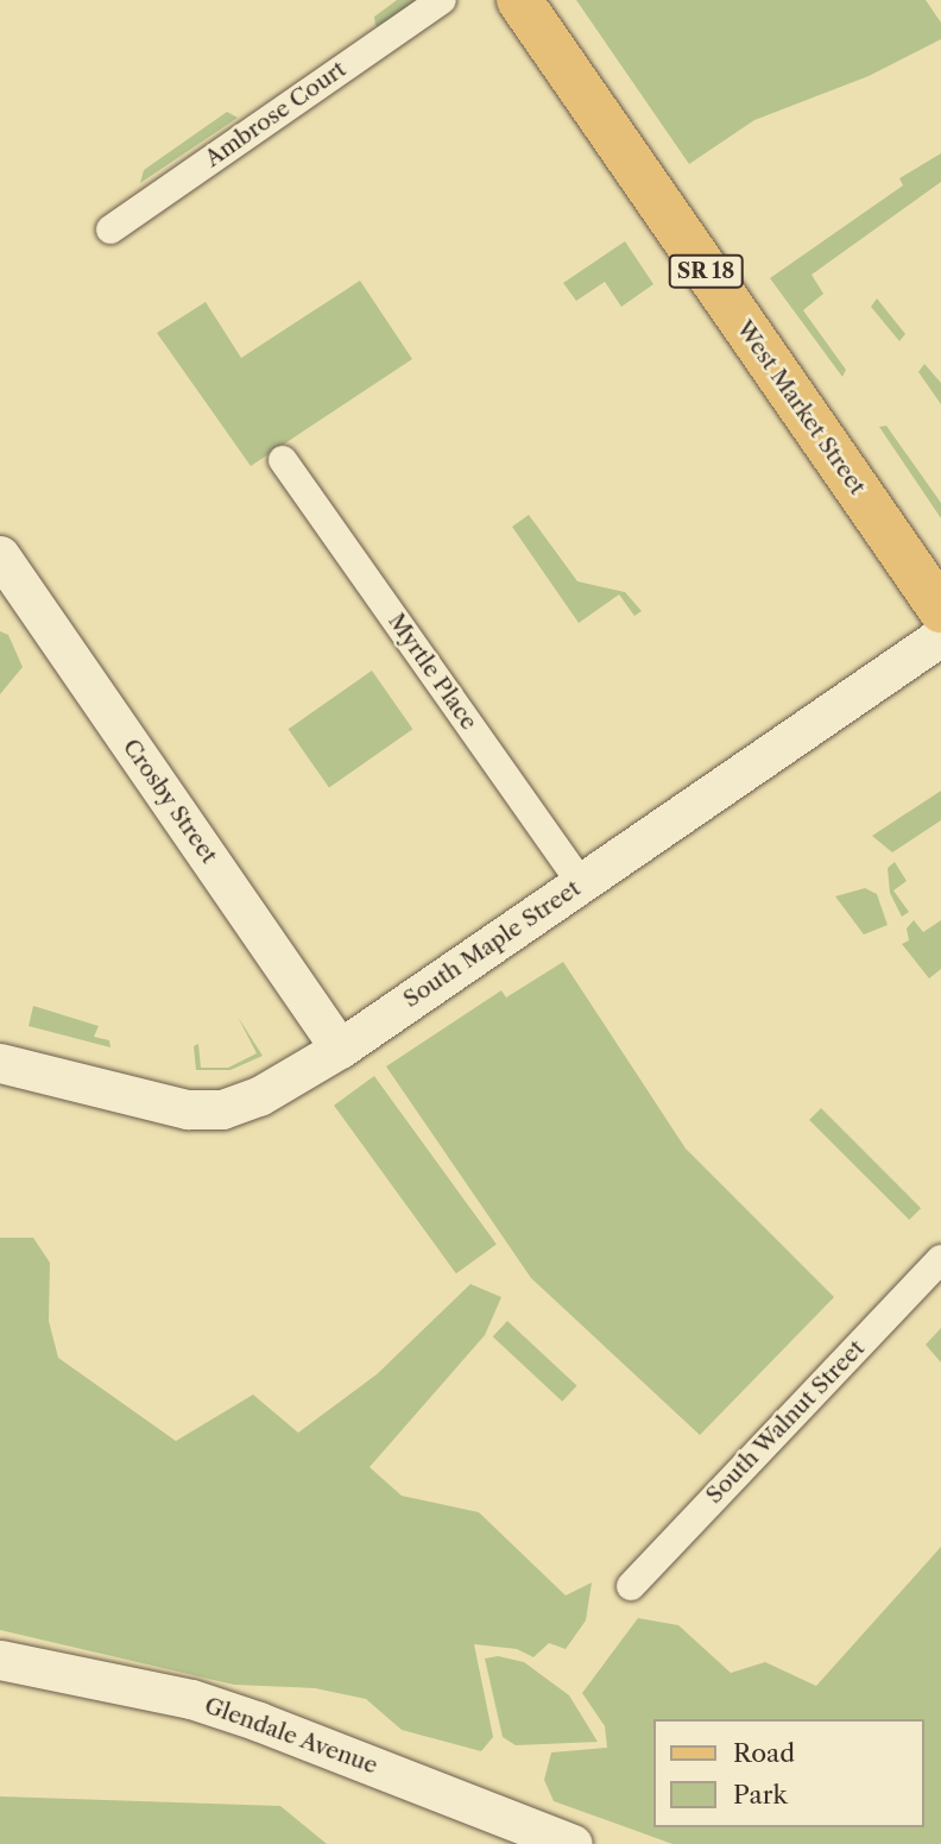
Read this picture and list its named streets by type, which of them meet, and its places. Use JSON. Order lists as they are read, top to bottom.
{
  "streets": {
    "main road": ["SR 18", "West Market Street"],
    "street": [
      "Ambrose Court",
      "Myrtle Place",
      "Crosby Street",
      "South Maple Street",
      "South Walnut Street",
      "Glendale Avenue"
    ]
  },
  "crossings": [
    ["Myrtle Place", "South Maple Street"],
    ["Crosby Street", "South Maple Street"]
  ],
  "legend": ["Road", "Park"]
}
